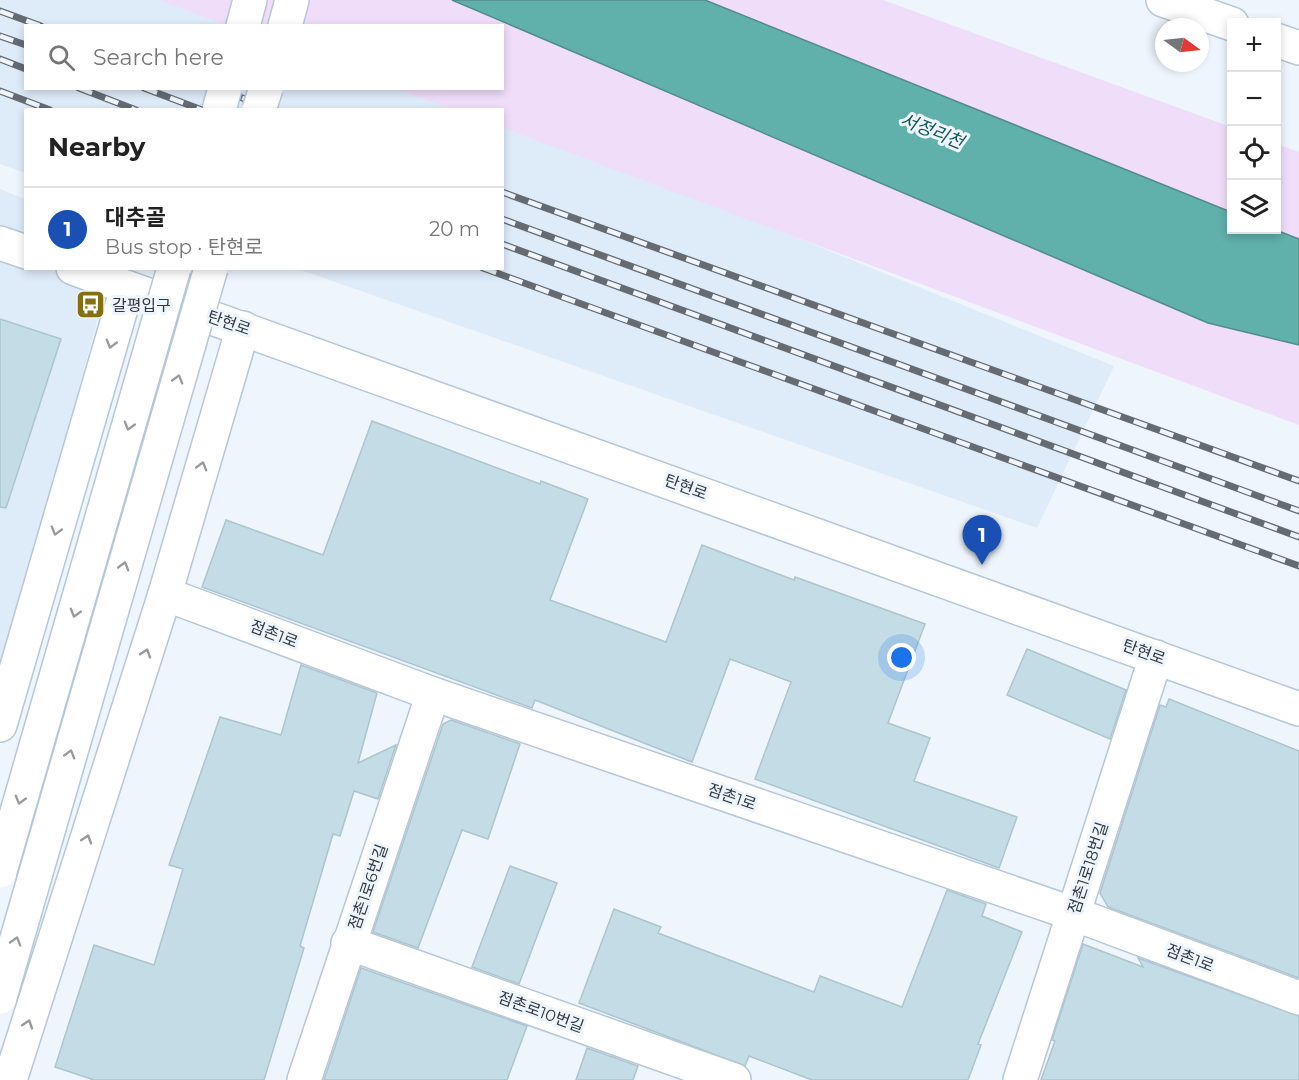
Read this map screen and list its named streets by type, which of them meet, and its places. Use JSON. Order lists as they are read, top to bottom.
{
  "streets": {
    "street": [
      "탄현로",
      "점촌1로",
      "점촌1로18번길",
      "점촌1로6번길",
      "점촌로10번길"
    ]
  },
  "crossings": [
    ["탄현로", "점촌1로18번길"],
    ["점촌1로", "점촌1로18번길"],
    ["점촌1로", "점촌1로6번길"],
    ["점촌1로6번길", "점촌로10번길"]
  ],
  "water": ["서정리천"],
  "places": {
    "bus stop": ["갈평입구"]
  },
  "north": "right",
  "page": {
    "map_buttons": ["+", "−"],
    "search": "Search here",
    "heading": "Nearby",
    "list": [
      {
        "mark": "1",
        "name": "대추골",
        "note": "Bus stop · 탄현로",
        "value": "20 m"
      }
    ],
    "pins": "1"
  }
}
